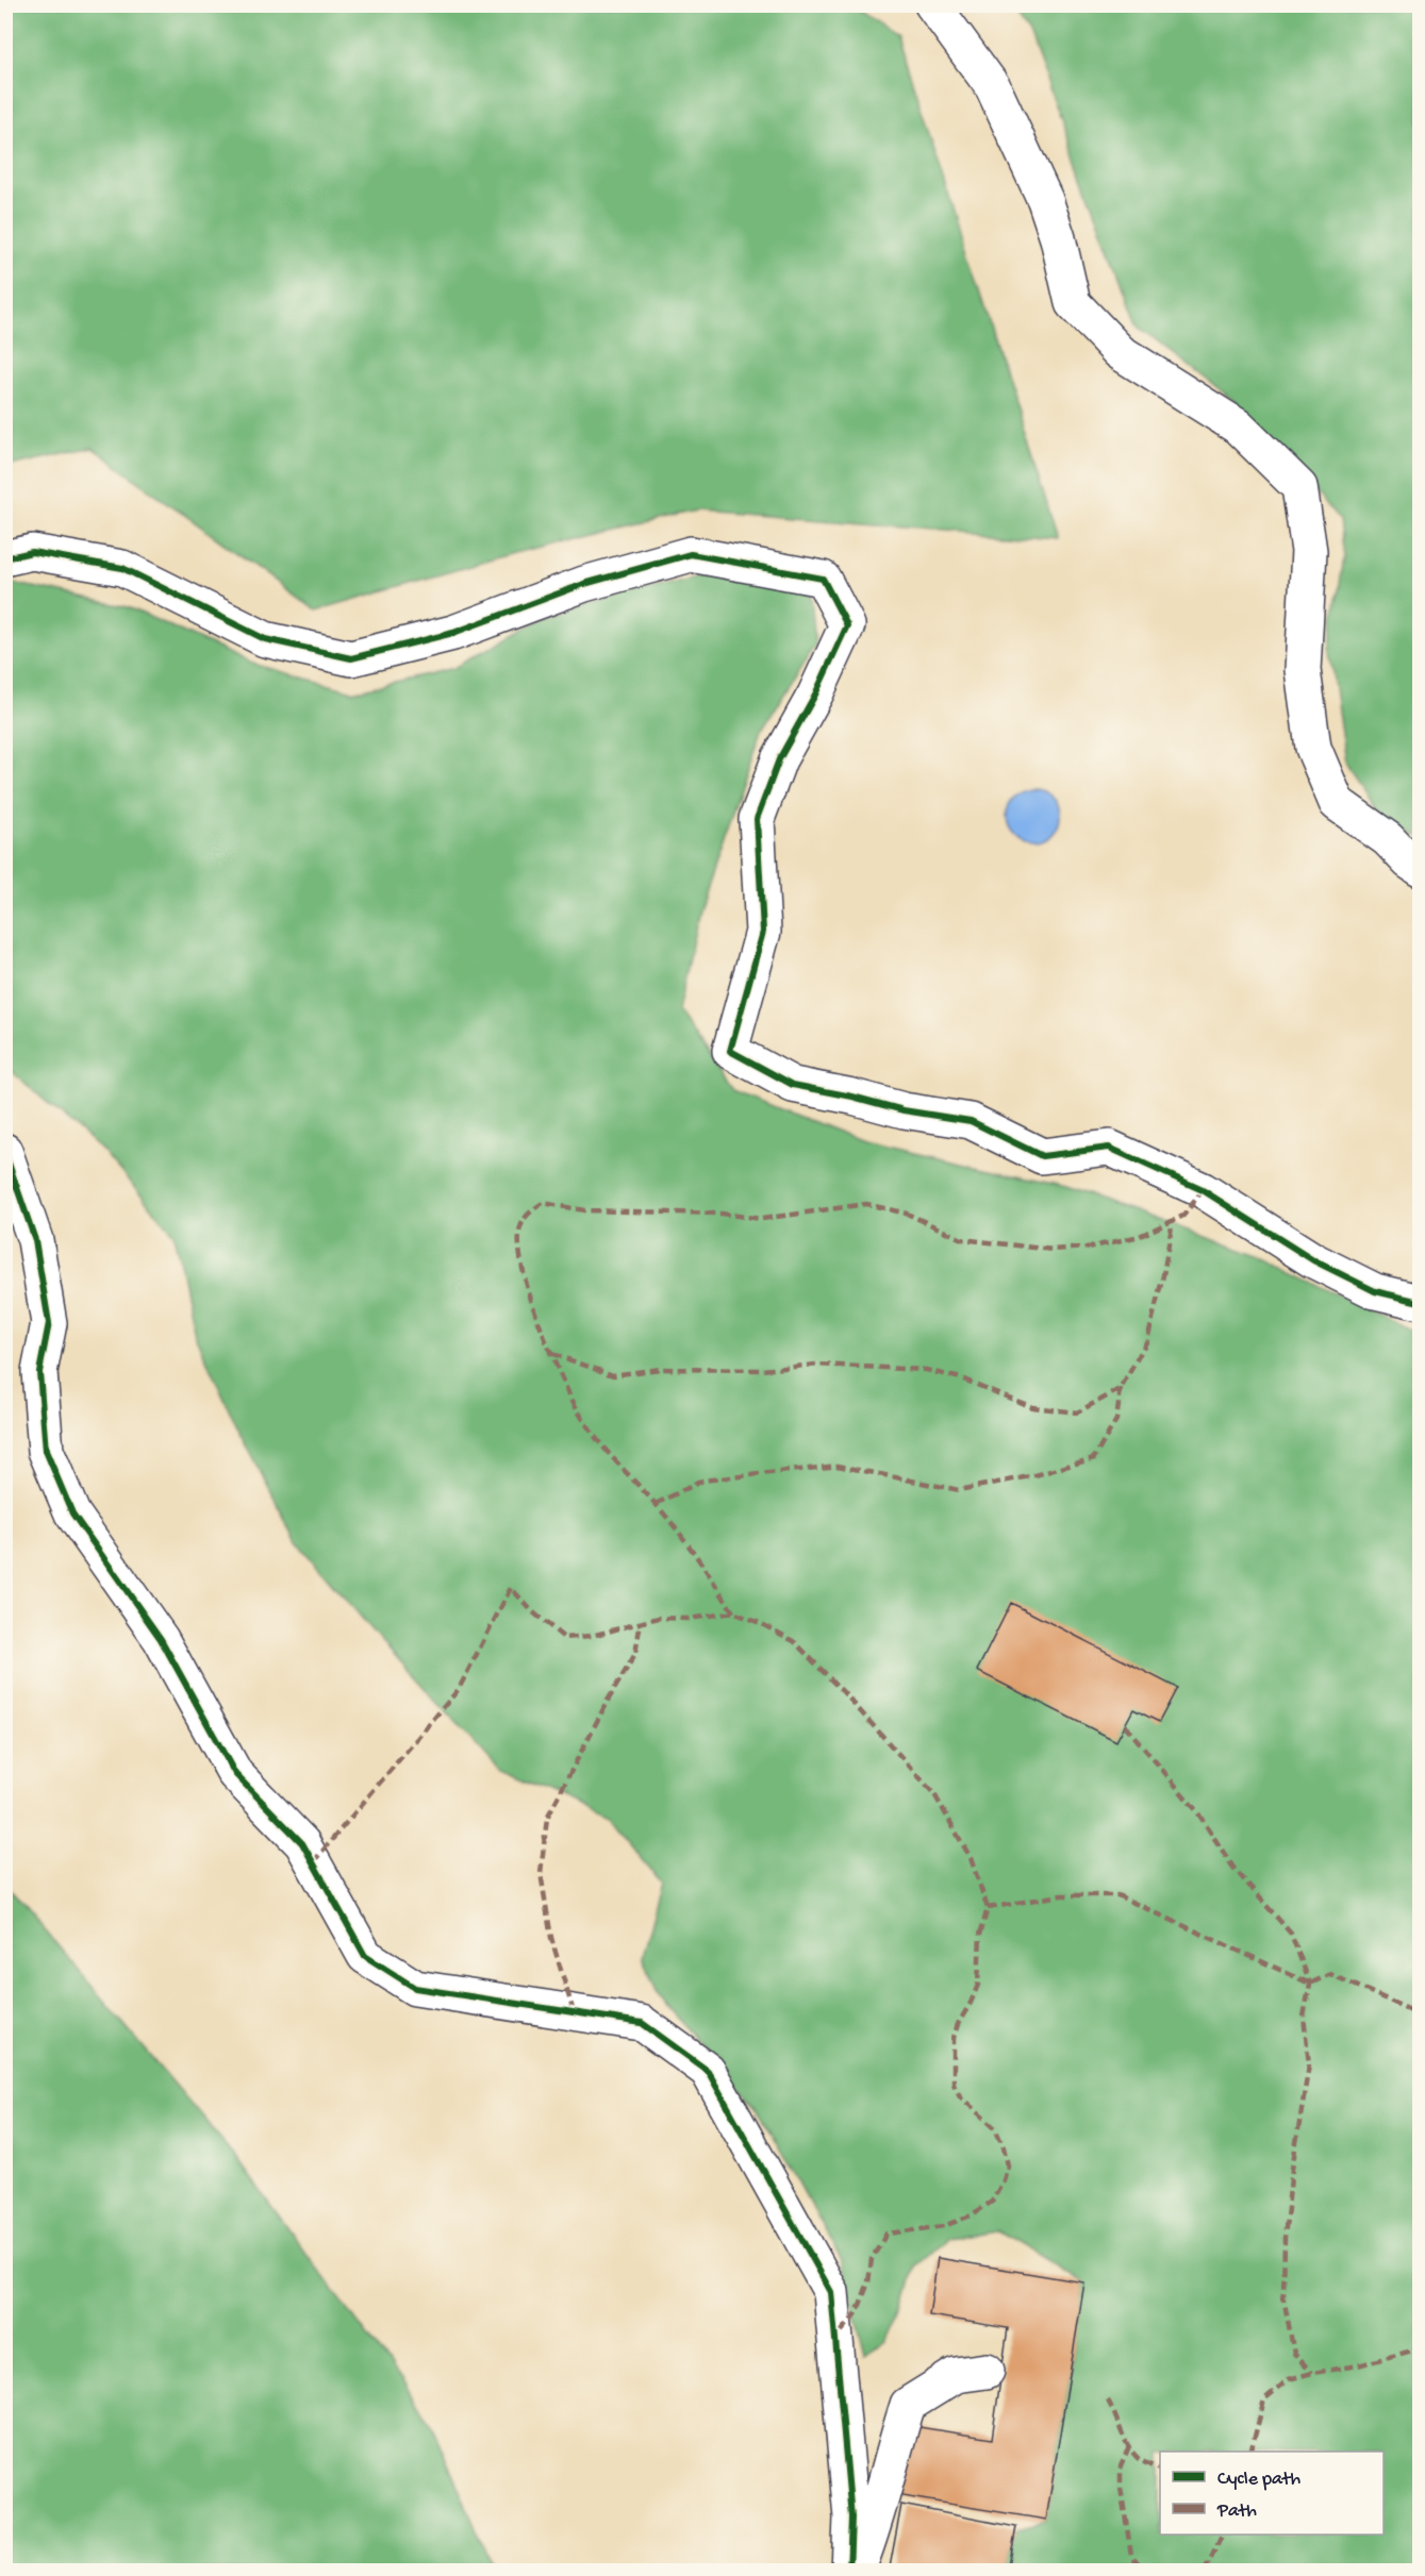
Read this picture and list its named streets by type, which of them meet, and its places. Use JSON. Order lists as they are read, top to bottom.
{
  "legend": ["Cycle path", "Path"]
}
